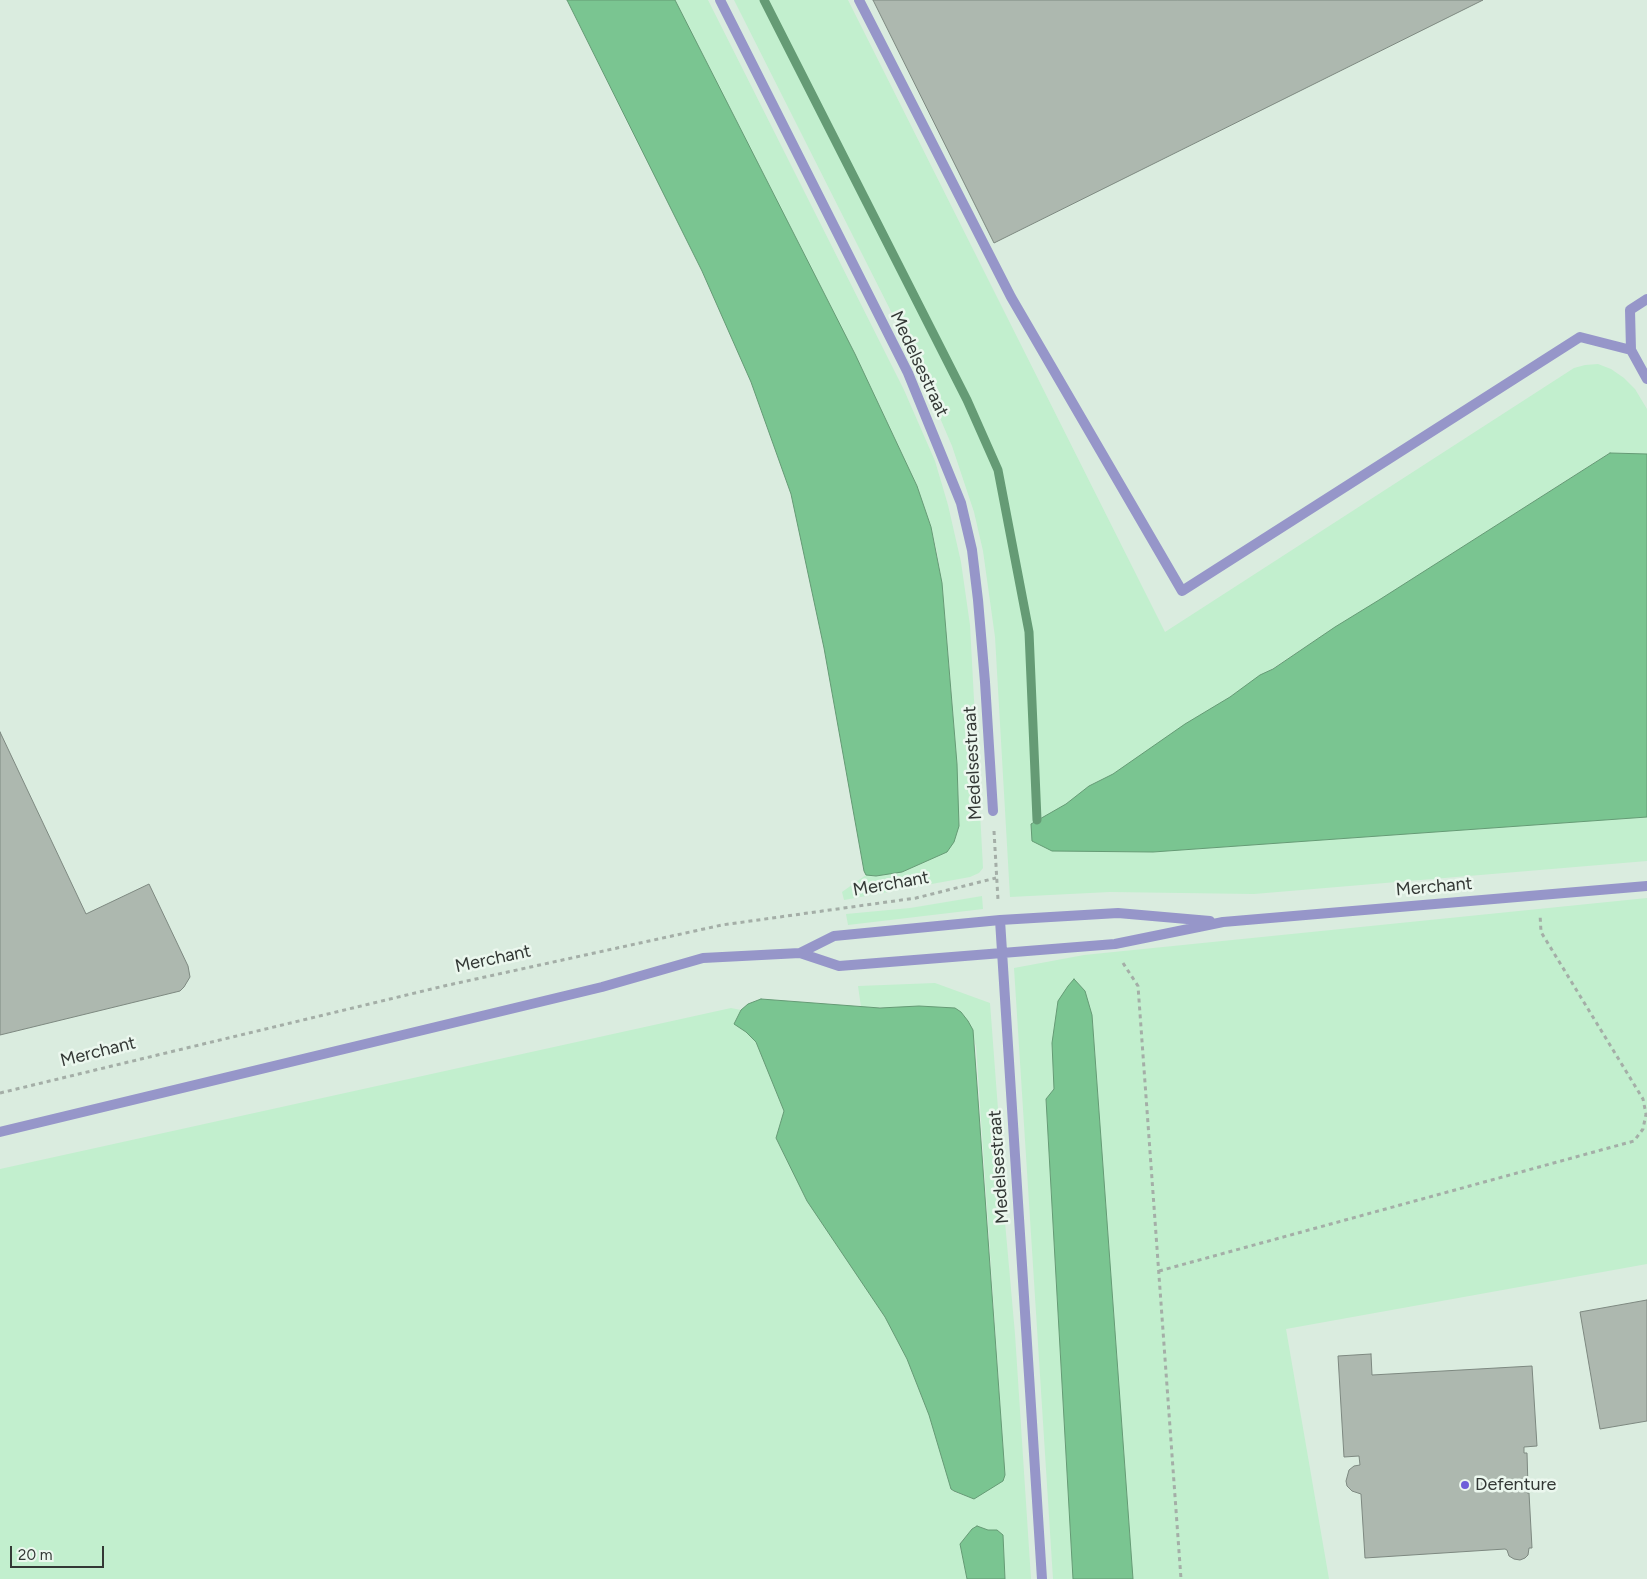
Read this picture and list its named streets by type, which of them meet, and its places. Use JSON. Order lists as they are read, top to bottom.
{
  "streets": {
    "street": ["Medelsestraat", "Merchant"]
  },
  "crossings": [
    ["Medelsestraat", "Merchant"]
  ],
  "places": ["Defenture"],
  "scale_bar": "20 m"
}
